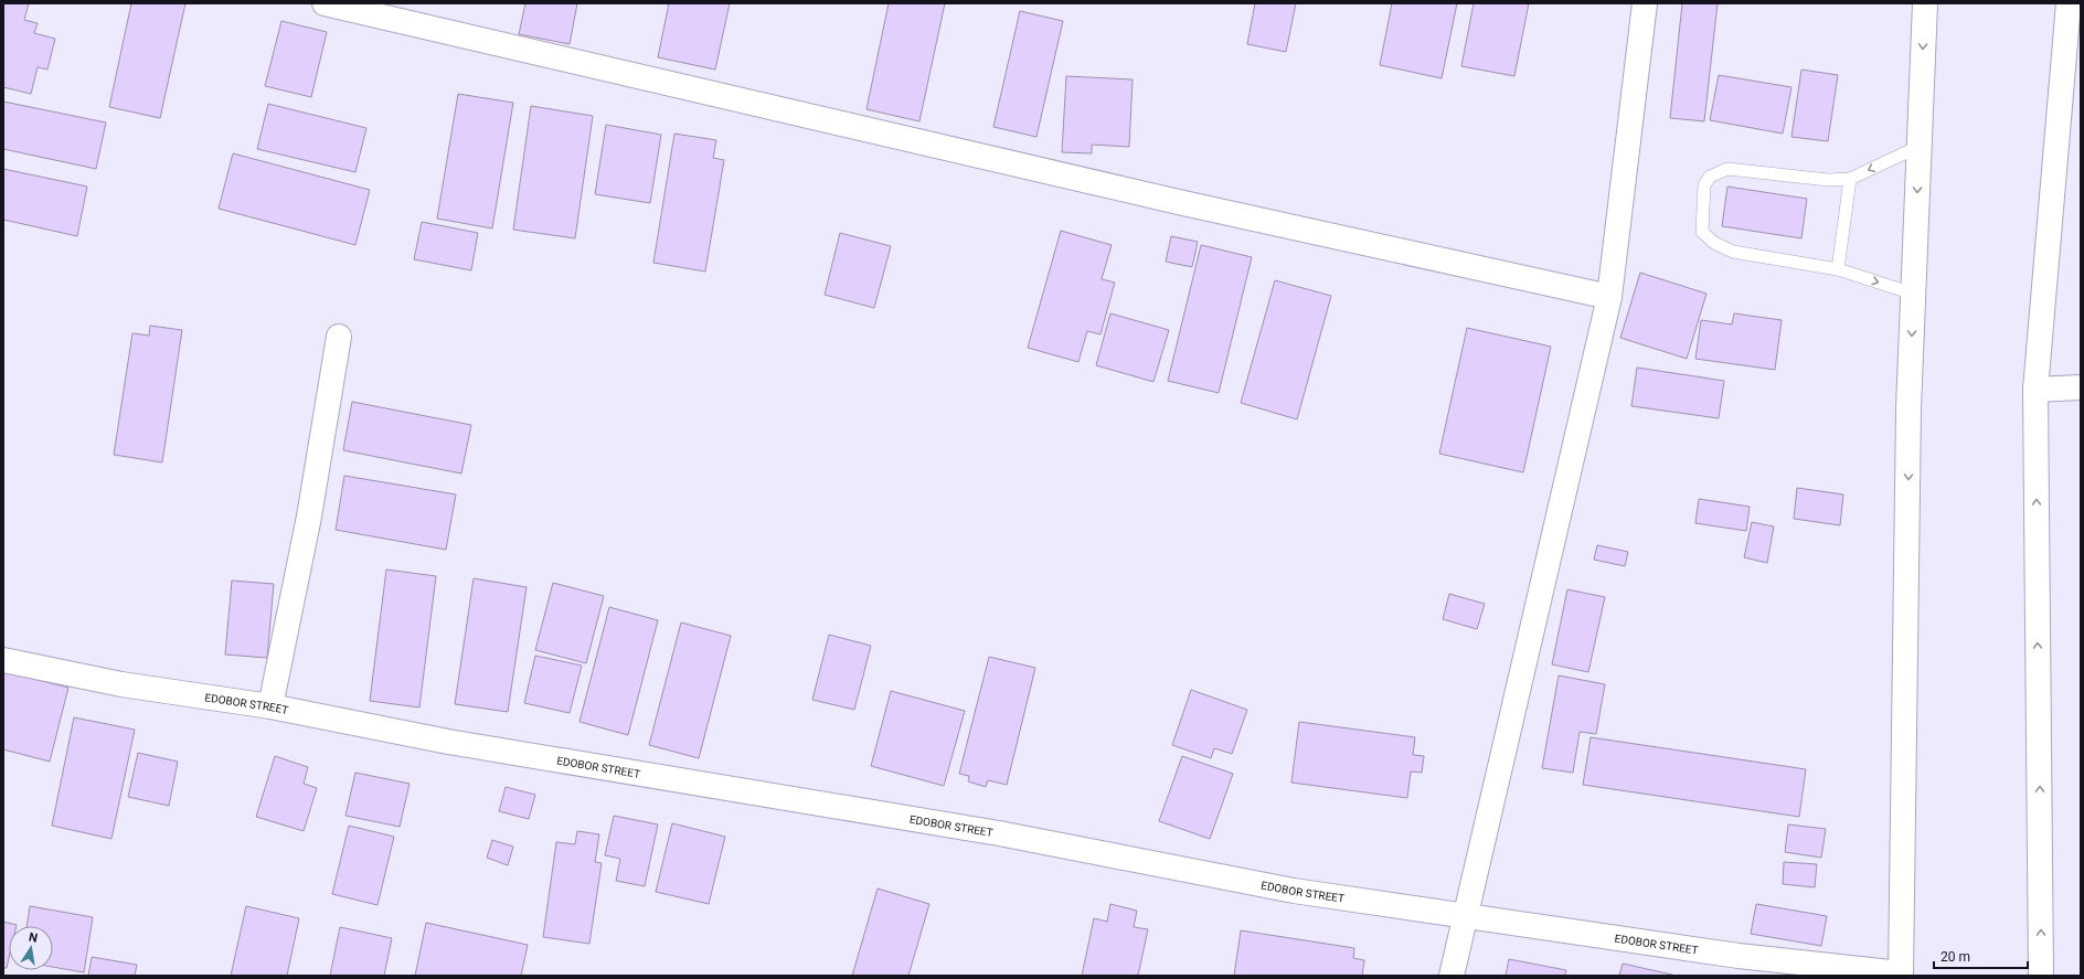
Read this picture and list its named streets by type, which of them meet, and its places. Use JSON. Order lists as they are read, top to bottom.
{
  "streets": {
    "main road": ["EDOBOR STREET"]
  },
  "scale_bar": "20 m",
  "north": "top"
}
